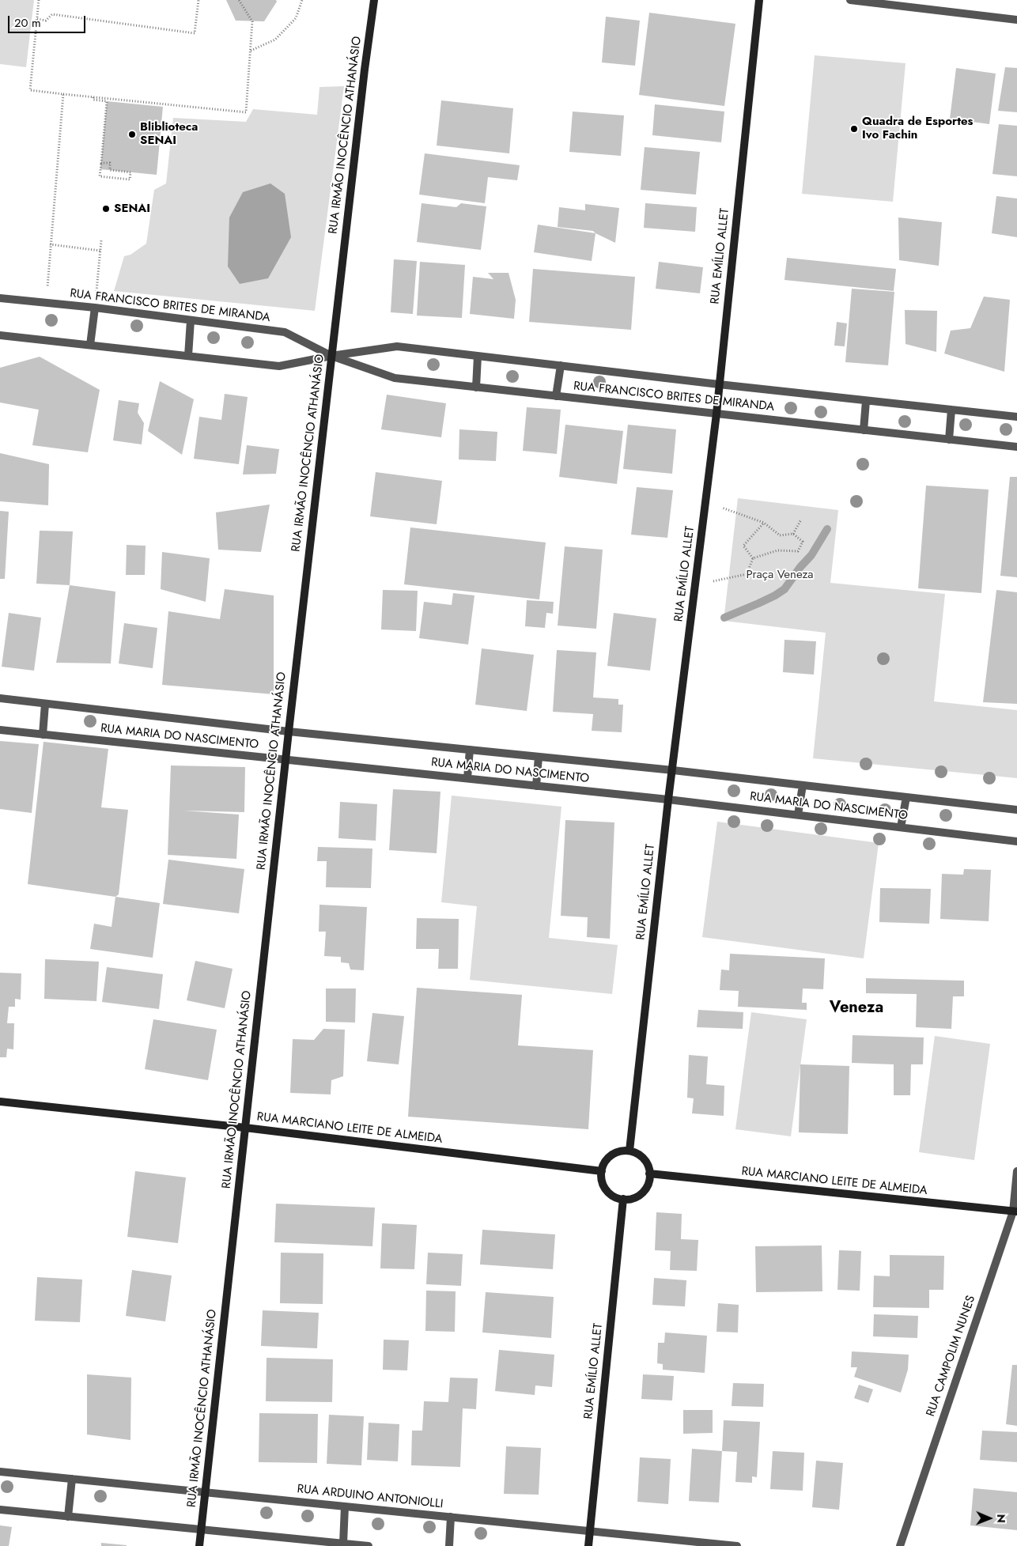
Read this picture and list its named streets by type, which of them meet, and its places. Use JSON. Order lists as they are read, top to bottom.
{
  "streets": {
    "street": [
      "RUA IRMÃO INOCÊNCIO ATHANÁSIO",
      "RUA EMÍLIO ALLET",
      "RUA FRANCISCO BRITES DE MIRANDA",
      "RUA MARIA DO NASCIMENTO",
      "RUA MARCIANO LEITE DE ALMEIDA",
      "RUA CAMPOLIM NUNES",
      "RUA ARDUINO ANTONIOLLI"
    ]
  },
  "crossings": [
    ["RUA IRMÃO INOCÊNCIO ATHANÁSIO", "RUA FRANCISCO BRITES DE MIRANDA"],
    ["RUA IRMÃO INOCÊNCIO ATHANÁSIO", "RUA MARIA DO NASCIMENTO"],
    ["RUA IRMÃO INOCÊNCIO ATHANÁSIO", "RUA MARCIANO LEITE DE ALMEIDA"],
    ["RUA IRMÃO INOCÊNCIO ATHANÁSIO", "RUA ARDUINO ANTONIOLLI"],
    ["RUA EMÍLIO ALLET", "RUA FRANCISCO BRITES DE MIRANDA"],
    ["RUA EMÍLIO ALLET", "RUA MARIA DO NASCIMENTO"],
    ["RUA EMÍLIO ALLET", "RUA MARCIANO LEITE DE ALMEIDA"],
    ["RUA EMÍLIO ALLET", "RUA ARDUINO ANTONIOLLI"],
    ["RUA MARCIANO LEITE DE ALMEIDA", "RUA CAMPOLIM NUNES"]
  ],
  "districts": ["Veneza"],
  "parks": ["Praça Veneza"],
  "places": ["Quadra de Esportes Ivo Fachin", "Bliblioteca SENAI", "SENAI"],
  "scale_bar": "20 m",
  "north": "right"
}
